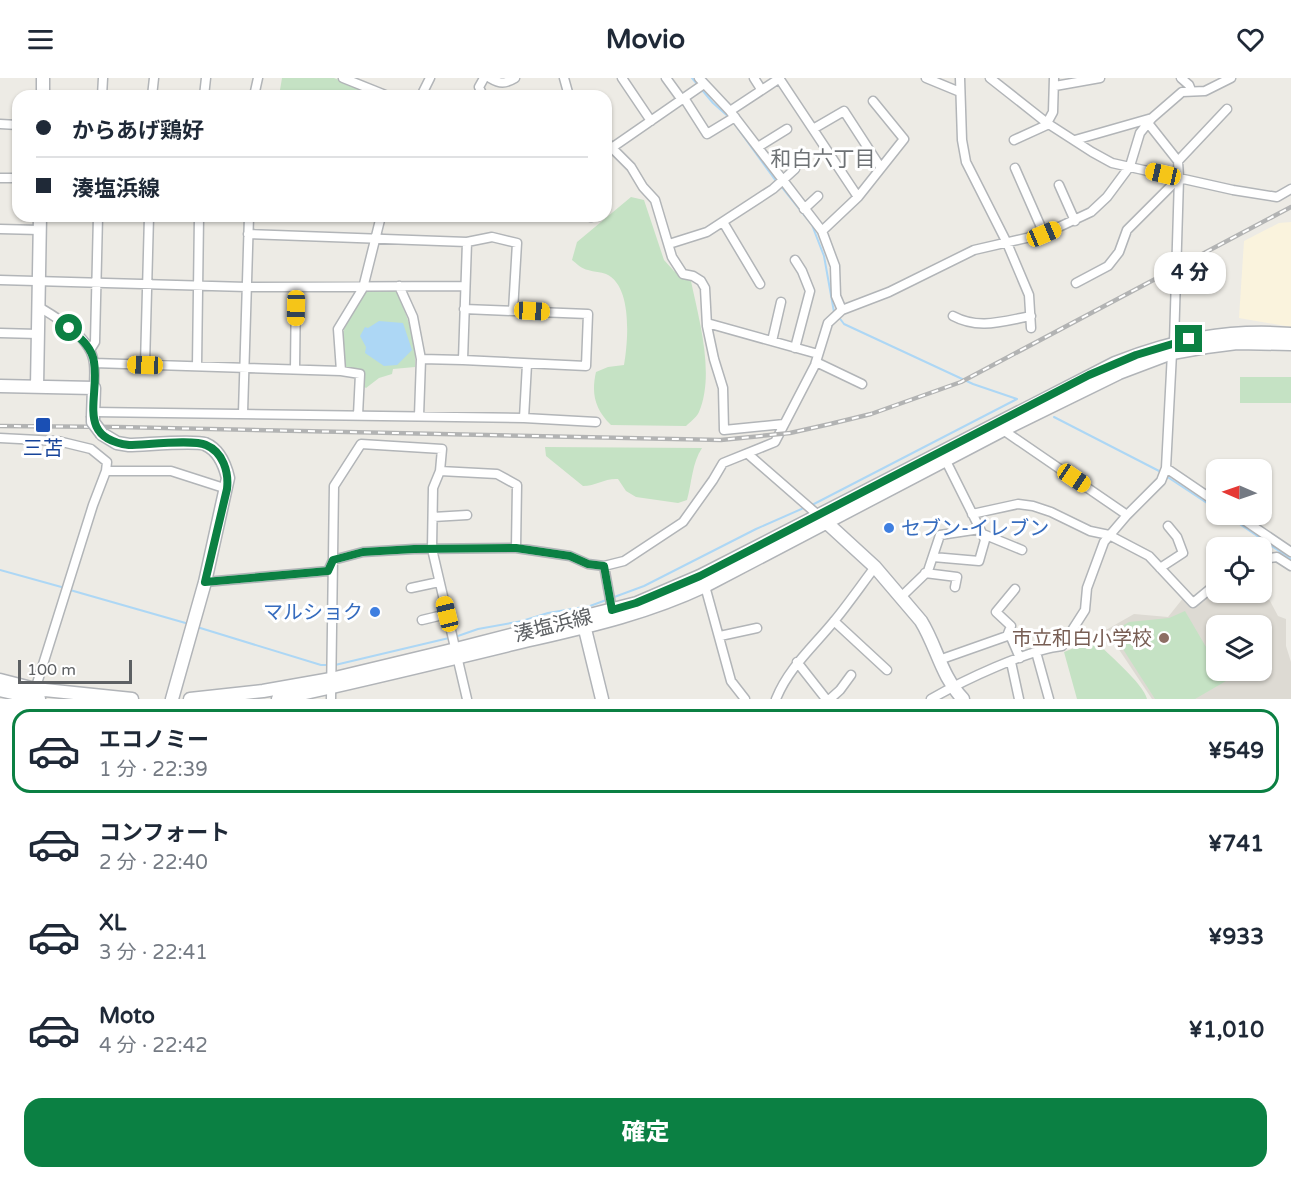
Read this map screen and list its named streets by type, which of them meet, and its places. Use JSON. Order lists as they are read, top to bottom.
{
  "streets": {
    "main road": ["湊塩浜線"]
  },
  "districts": ["和白六丁目"],
  "places": {
    "transit": ["三苫"],
    "other": ["セブン-イレブン", "マルショク", "市立和白小学校"]
  },
  "scale_bar": "100 m",
  "north": "left",
  "page": {
    "header": "Movio",
    "banner": ["からあげ鶏好", "湊塩浜線"],
    "bubble": "4 分",
    "scale": "100 m",
    "list": [
      {
        "name": "エコノミー",
        "note": "1 分 · 22:39",
        "value": "¥549"
      },
      {
        "name": "コンフォート",
        "note": "2 分 · 22:40",
        "value": "¥741"
      },
      {
        "name": "XL",
        "note": "3 分 · 22:41",
        "value": "¥933"
      },
      {
        "name": "Moto",
        "note": "4 分 · 22:42",
        "value": "¥1,010"
      }
    ],
    "buttons": "確定"
  }
}
